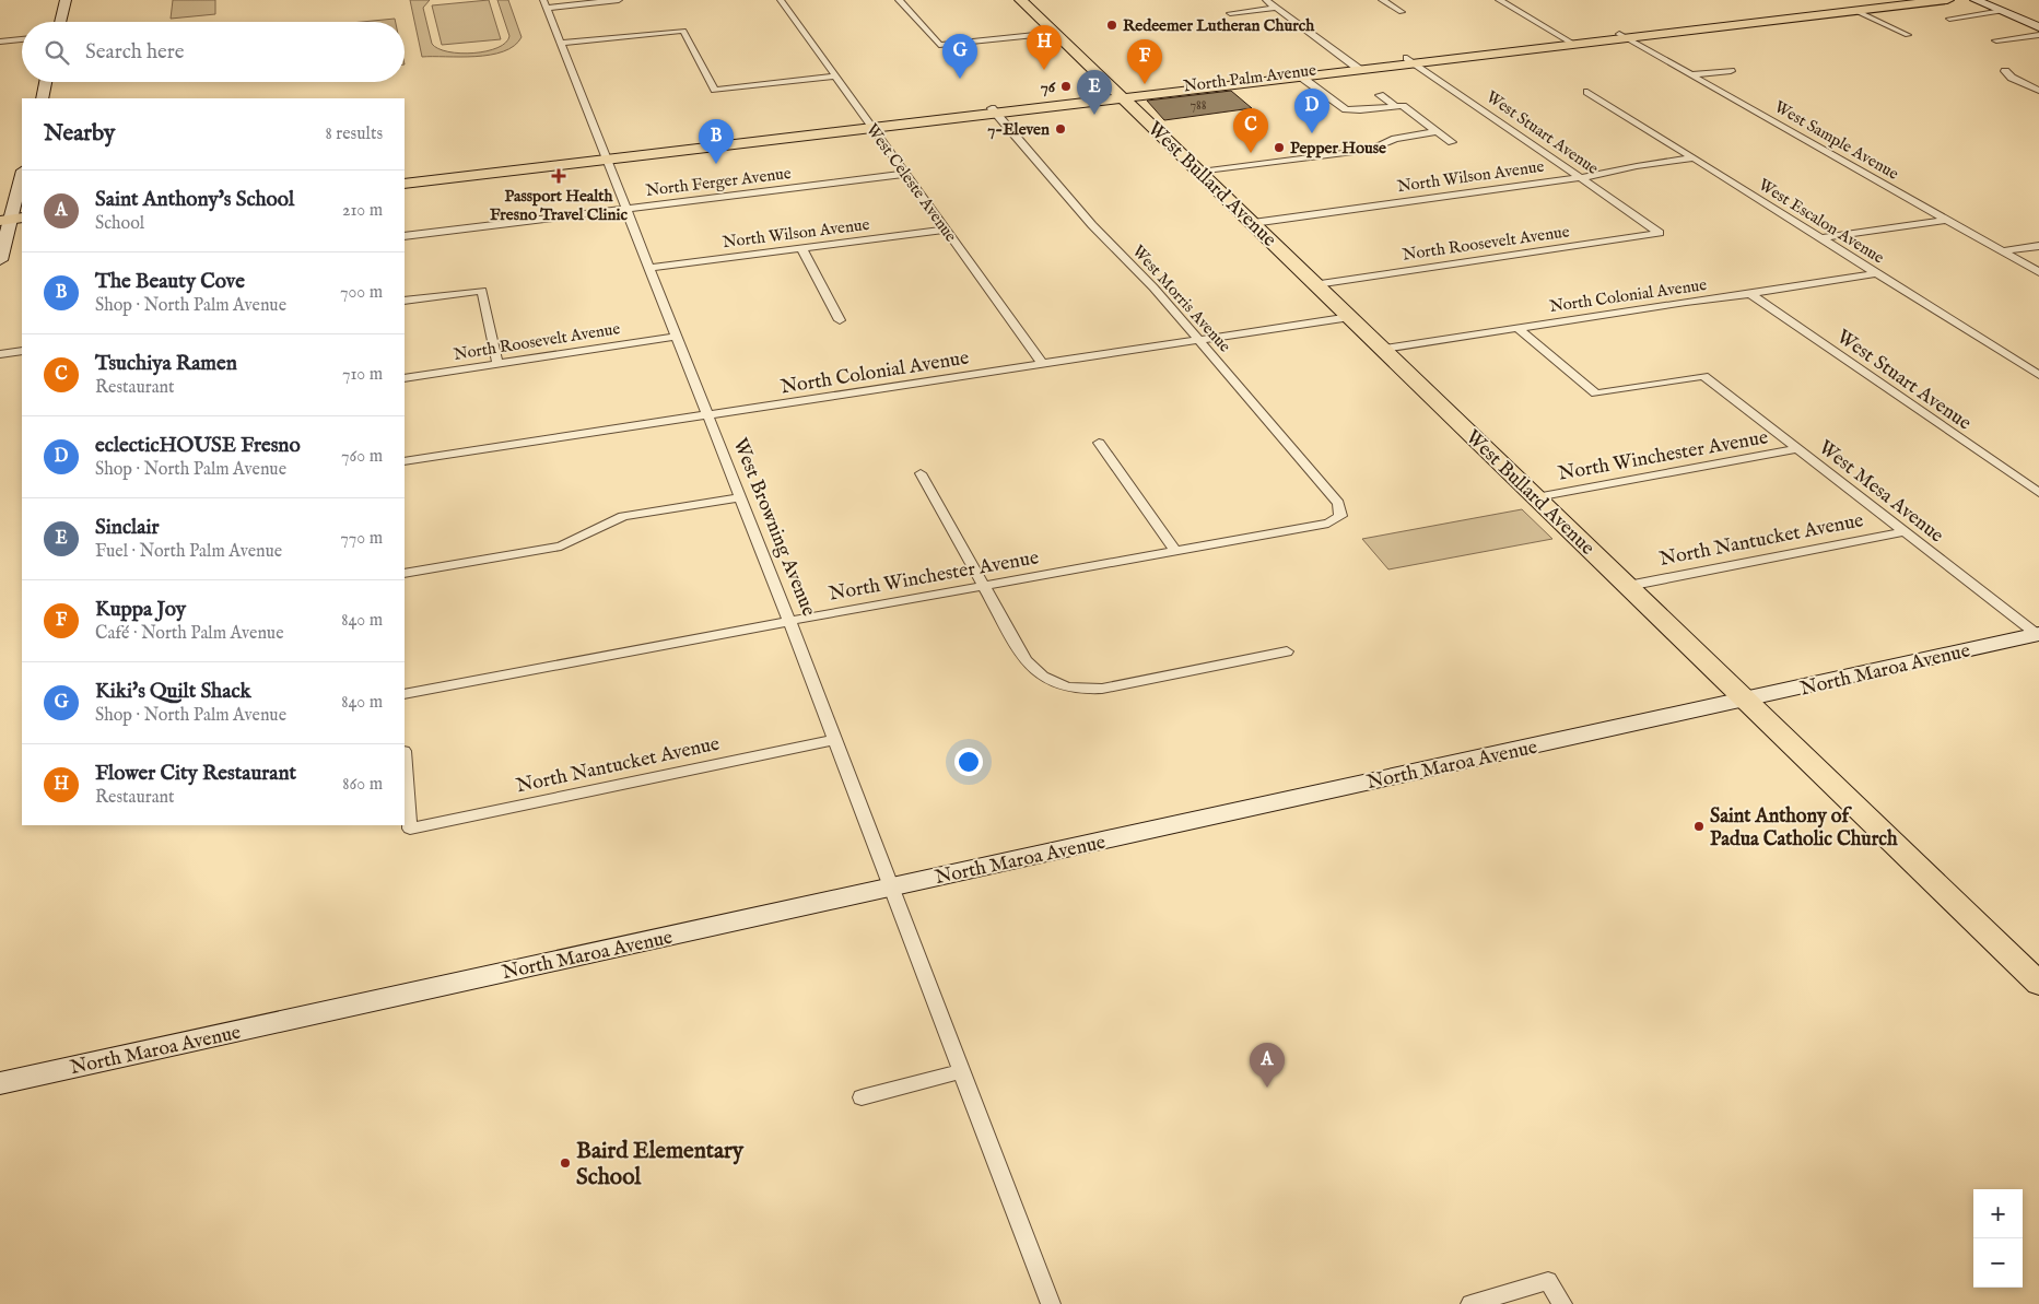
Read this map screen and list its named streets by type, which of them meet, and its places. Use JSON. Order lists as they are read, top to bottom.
{
  "streets": {
    "main road": ["North Palm Avenue", "West Bullard Avenue", "North Maroa Avenue"],
    "street": [
      "West Stuart Avenue",
      "West Sample Avenue",
      "North Wilson Avenue",
      "North Ferger Avenue",
      "West Celeste Avenue",
      "West Escalon Avenue",
      "North Roosevelt Avenue",
      "North Colonial Avenue",
      "West Morris Avenue",
      "North Winchester Avenue",
      "West Mesa Avenue",
      "West Browning Avenue",
      "North Nantucket Avenue"
    ]
  },
  "crossings": [
    ["North Palm Avenue", "West Stuart Avenue"],
    ["North Palm Avenue", "West Sample Avenue"],
    ["North Palm Avenue", "West Celeste Avenue"],
    ["North Palm Avenue", "West Bullard Avenue"],
    ["North Palm Avenue", "West Morris Avenue"],
    ["North Palm Avenue", "West Browning Avenue"],
    ["West Stuart Avenue", "North Wilson Avenue"],
    ["West Stuart Avenue", "North Roosevelt Avenue"],
    ["West Stuart Avenue", "North Colonial Avenue"],
    ["North Wilson Avenue", "West Celeste Avenue"],
    ["North Wilson Avenue", "West Bullard Avenue"],
    ["North Wilson Avenue", "West Escalon Avenue"],
    ["North Wilson Avenue", "West Browning Avenue"],
    ["North Ferger Avenue", "West Celeste Avenue"],
    ["North Ferger Avenue", "West Browning Avenue"],
    ["West Celeste Avenue", "North Colonial Avenue"],
    ["West Bullard Avenue", "North Roosevelt Avenue"],
    ["West Bullard Avenue", "North Colonial Avenue"],
    ["West Bullard Avenue", "North Winchester Avenue"],
    ["West Bullard Avenue", "North Nantucket Avenue"],
    ["West Bullard Avenue", "North Maroa Avenue"],
    ["West Escalon Avenue", "North Colonial Avenue"],
    ["North Roosevelt Avenue", "West Browning Avenue"],
    ["North Colonial Avenue", "West Morris Avenue"],
    ["North Colonial Avenue", "West Mesa Avenue"],
    ["North Colonial Avenue", "West Browning Avenue"],
    ["West Morris Avenue", "North Winchester Avenue"],
    ["North Winchester Avenue", "West Mesa Avenue"],
    ["North Winchester Avenue", "West Browning Avenue"],
    ["West Mesa Avenue", "North Nantucket Avenue"],
    ["West Mesa Avenue", "North Maroa Avenue"],
    ["West Browning Avenue", "North Nantucket Avenue"],
    ["West Browning Avenue", "North Maroa Avenue"]
  ],
  "places": {
    "other": [
      "Redeemer Lutheran Church",
      "76",
      "7-Eleven",
      "Pepper House",
      "Saint Anthony of Padua Catholic Church",
      "Baird Elementary School"
    ],
    "health": ["Passport Health Fresno Travel Clinic"]
  },
  "house_numbers": ["788"],
  "page": {
    "search": "Search here",
    "pins": [
      "H",
      "G",
      "F",
      "E",
      "D",
      "C",
      "B",
      "A"
    ],
    "heading": ["Nearby", "8 results"],
    "list": [
      {
        "mark": "A",
        "name": "Saint Anthony's School",
        "note": "School",
        "value": "210 m"
      },
      {
        "mark": "B",
        "name": "The Beauty Cove",
        "note": "Shop · North Palm Avenue",
        "value": "700 m"
      },
      {
        "mark": "C",
        "name": "Tsuchiya Ramen",
        "note": "Restaurant",
        "value": "710 m"
      },
      {
        "mark": "D",
        "name": "eclecticHOUSE Fresno",
        "note": "Shop · North Palm Avenue",
        "value": "760 m"
      },
      {
        "mark": "E",
        "name": "Sinclair",
        "note": "Fuel · North Palm Avenue",
        "value": "770 m"
      },
      {
        "mark": "F",
        "name": "Kuppa Joy",
        "note": "Café · North Palm Avenue",
        "value": "840 m"
      },
      {
        "mark": "G",
        "name": "Kiki's Quilt Shack",
        "note": "Shop · North Palm Avenue",
        "value": "840 m"
      },
      {
        "mark": "H",
        "name": "Flower City Restaurant",
        "note": "Restaurant",
        "value": "860 m"
      }
    ],
    "map_buttons": ["+", "−"]
  }
}
